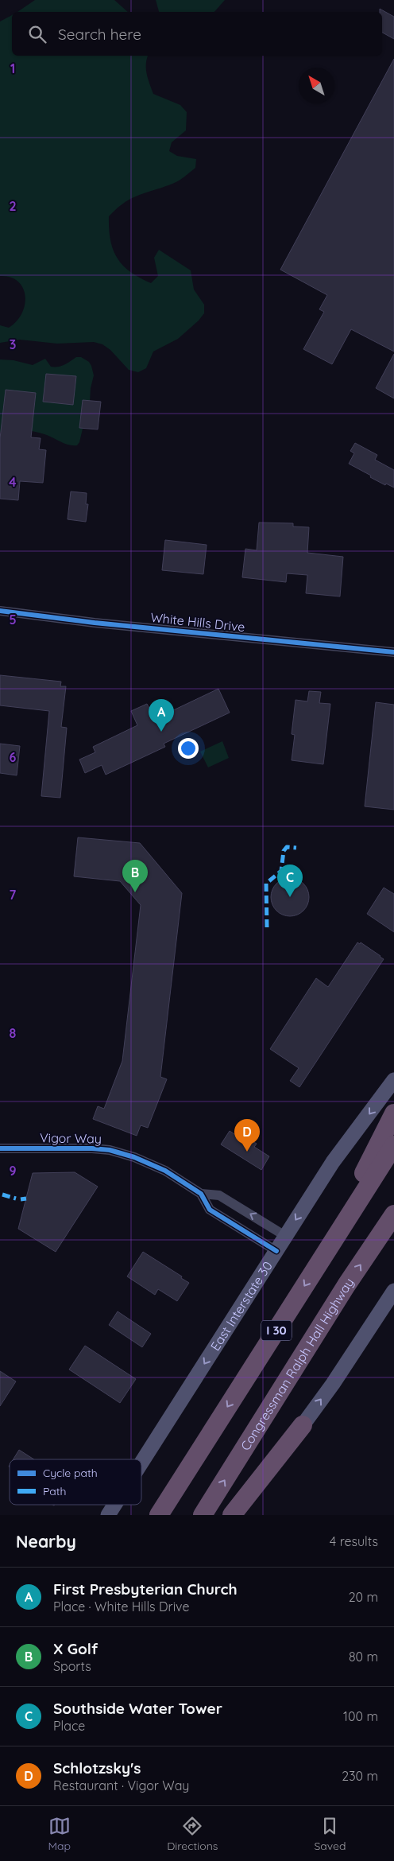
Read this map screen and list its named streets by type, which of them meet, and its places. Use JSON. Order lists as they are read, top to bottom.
{
  "streets": {
    "highway": ["I 30", "Congressman Ralph Hall Highway"],
    "main road": ["East Interstate 30"],
    "street": ["White Hills Drive", "Vigor Way"]
  },
  "crossings": [
    ["Vigor Way", "East Interstate 30"]
  ],
  "legend": ["Cycle path", "Path"],
  "north": "top left",
  "page": {
    "search": "Search here",
    "pins": [
      "A",
      "B",
      "C",
      "D"
    ],
    "heading": ["Nearby", "4 results"],
    "list": [
      {
        "mark": "A",
        "name": "First Presbyterian Church",
        "note": "Place · White Hills Drive",
        "value": "20 m"
      },
      {
        "mark": "B",
        "name": "X Golf",
        "note": "Sports",
        "value": "80 m"
      },
      {
        "mark": "C",
        "name": "Southside Water Tower",
        "note": "Place",
        "value": "100 m"
      },
      {
        "mark": "D",
        "name": "Schlotzsky's",
        "note": "Restaurant · Vigor Way",
        "value": "230 m"
      }
    ],
    "nav": ["Map", "Directions", "Saved"]
  },
  "grid": {
    "rows": [
      "1",
      "2",
      "3",
      "4",
      "5",
      "6",
      "7",
      "8",
      "9"
    ]
  }
}
